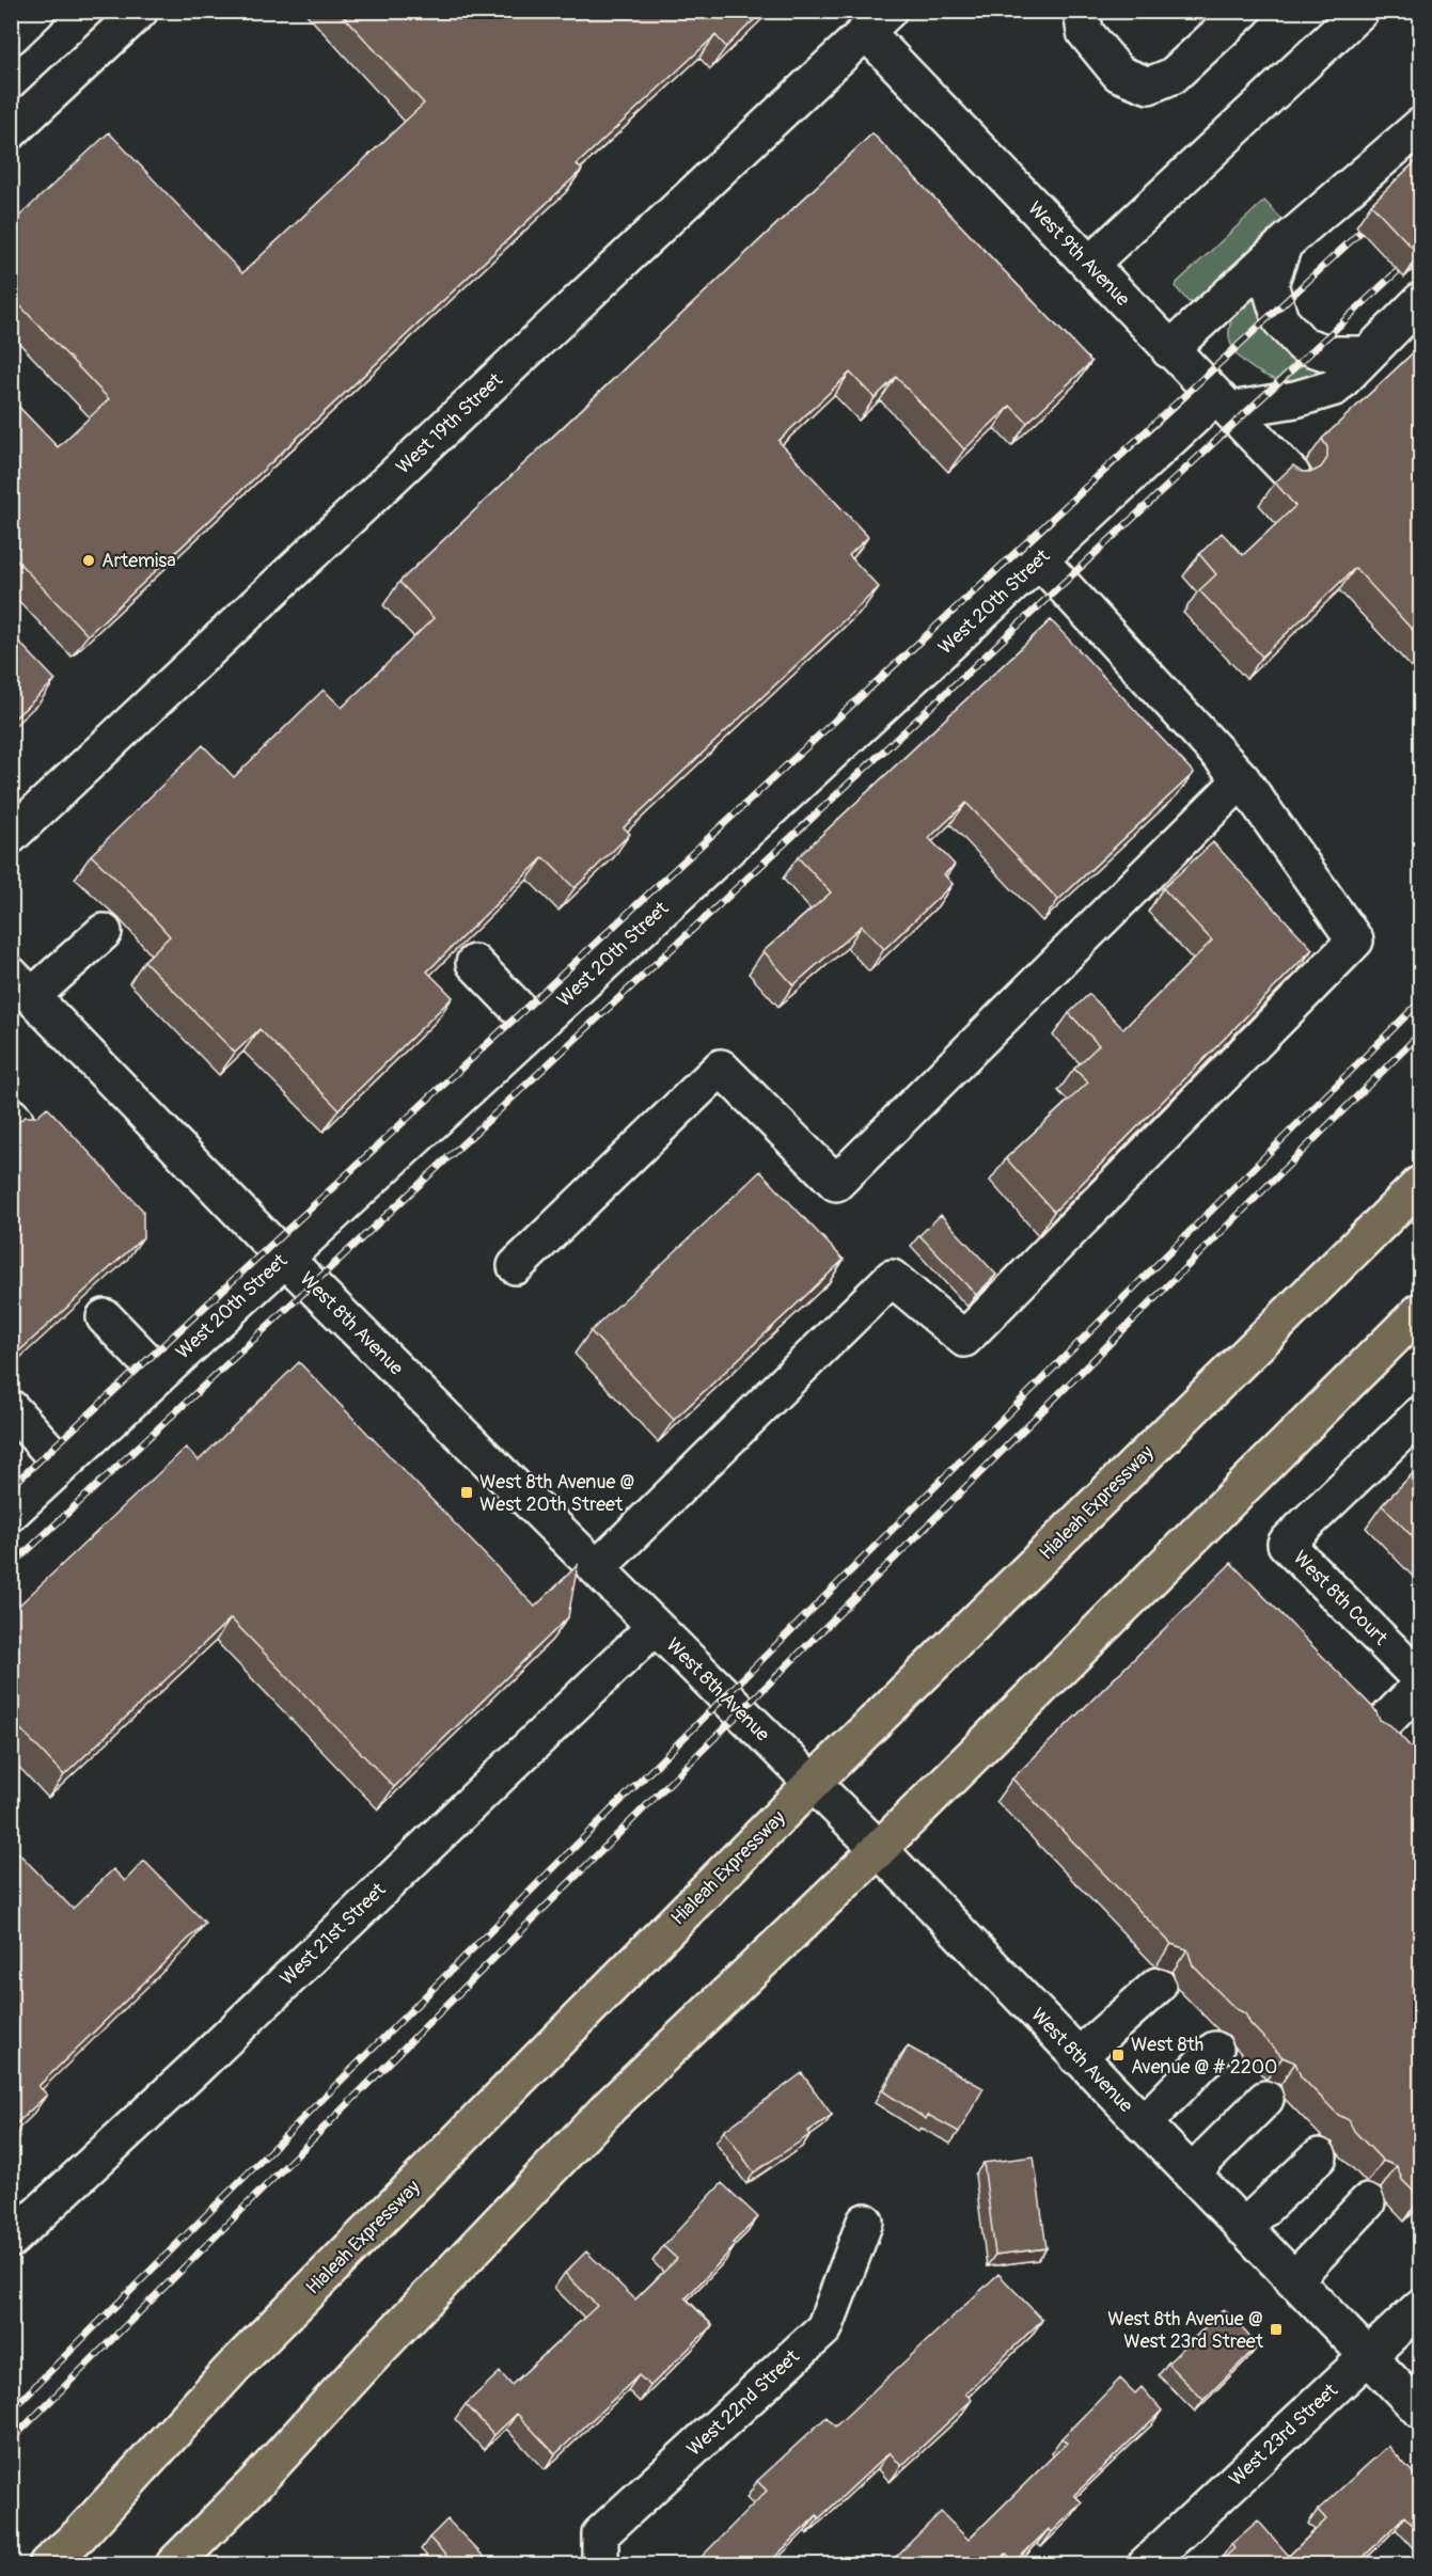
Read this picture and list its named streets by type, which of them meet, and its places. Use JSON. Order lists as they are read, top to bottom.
{
  "streets": {
    "main road": ["Hialeah Expressway"],
    "street": [
      "West 9th Avenue",
      "West 19th Street",
      "West 20th Street",
      "West 8th Avenue",
      "West 8th Court",
      "West 21st Street",
      "West 22nd Street",
      "West 23rd Street"
    ]
  },
  "crossings": [
    ["West 9th Avenue", "West 19th Street"],
    ["West 9th Avenue", "West 20th Street"],
    ["West 20th Street", "West 8th Avenue"],
    ["West 8th Avenue", "Hialeah Expressway"],
    ["West 8th Avenue", "West 21st Street"],
    ["West 8th Avenue", "West 23rd Street"]
  ],
  "places": {
    "other": ["Artemisa"],
    "transit": ["West 8th Avenue @ West 20th Street", "West 8th Avenue @ # 2200", "West 8th Avenue @ West 23rd Street"]
  }
}
